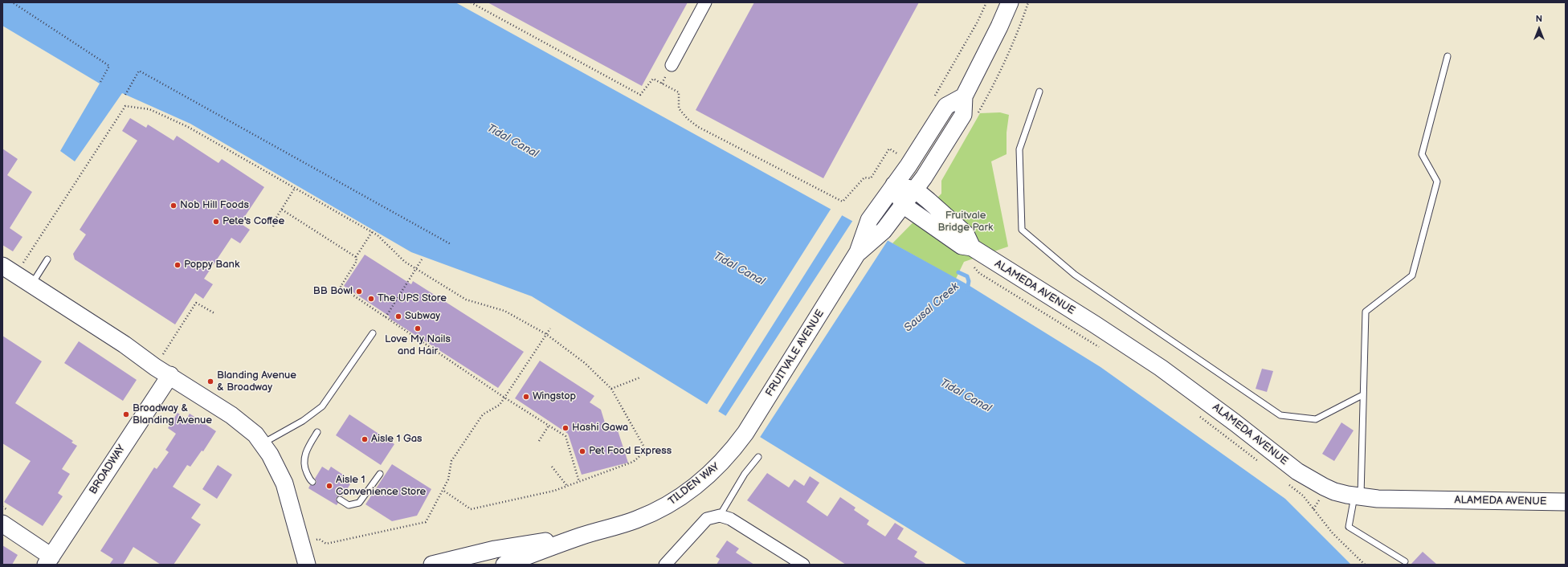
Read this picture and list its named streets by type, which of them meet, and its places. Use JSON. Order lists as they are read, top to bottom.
{
  "streets": {
    "street": [
      "ALAMEDA AVENUE",
      "FRUITVALE AVENUE",
      "BROADWAY",
      "TILDEN WAY"
    ]
  },
  "crossings": [
    ["ALAMEDA AVENUE", "FRUITVALE AVENUE"],
    ["FRUITVALE AVENUE", "TILDEN WAY"]
  ],
  "water": ["Tidal Canal", "Sausal Creek"],
  "parks": ["Fruitvale Bridge Park"],
  "places": [
    "Nob Hill Foods",
    "Pete's Coffee",
    "Poppy Bank",
    "BB Bowl",
    "The UPS Store",
    "Subway",
    "Love My Nails and Hair",
    "Blanding Avenue & Broadway",
    "Wingstop",
    "Broadway & Blanding Avenue",
    "Hashi Gawa",
    "Aisle 1 Gas",
    "Pet Food Express",
    "Aisle 1 Convenience Store"
  ],
  "north": "top"
}
